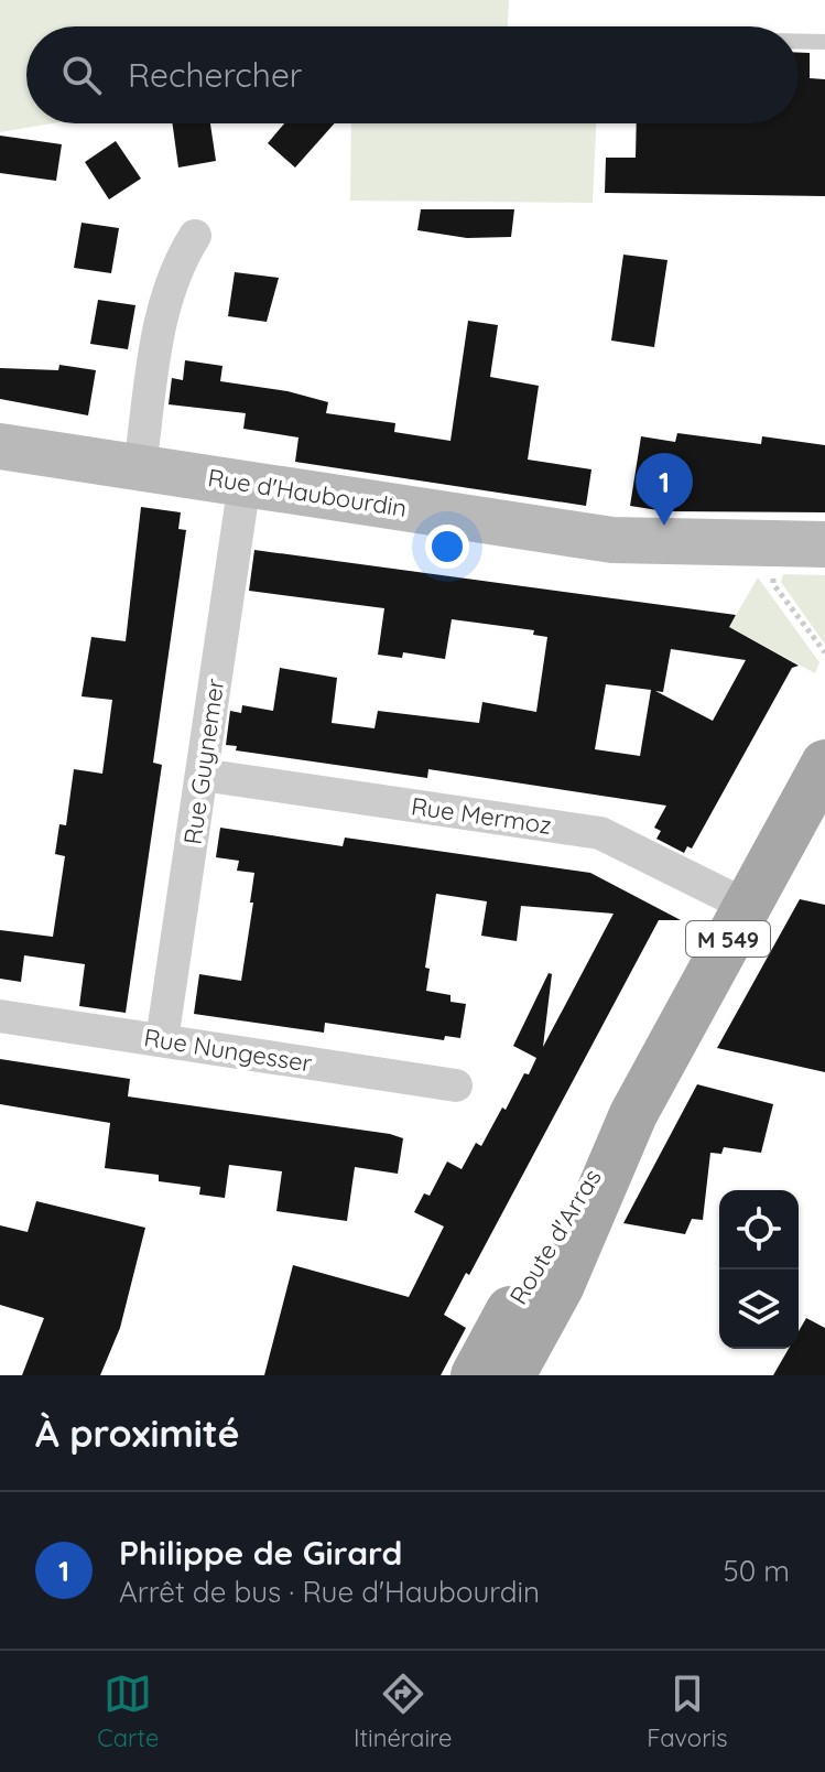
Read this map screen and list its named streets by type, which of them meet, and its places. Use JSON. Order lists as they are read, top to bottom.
{
  "streets": {
    "main road": ["Rue d'Haubourdin", "M 549"],
    "street": ["Rue Guynemer", "Rue Mermoz", "Rue Nungesser"]
  },
  "crossings": [
    ["Rue d'Haubourdin", "Rue Guynemer"],
    ["Rue Guynemer", "Rue Mermoz"],
    ["Rue Guynemer", "Rue Nungesser"],
    ["Rue Mermoz", "M 549"]
  ],
  "page": {
    "search": "Rechercher",
    "pins": "1",
    "heading": "À proximité",
    "list": [
      {
        "mark": "1",
        "name": "Philippe de Girard",
        "note": "Arrêt de bus · Rue d'Haubourdin",
        "value": "50 m"
      }
    ],
    "nav": ["Carte", "Itinéraire", "Favoris"]
  }
}
